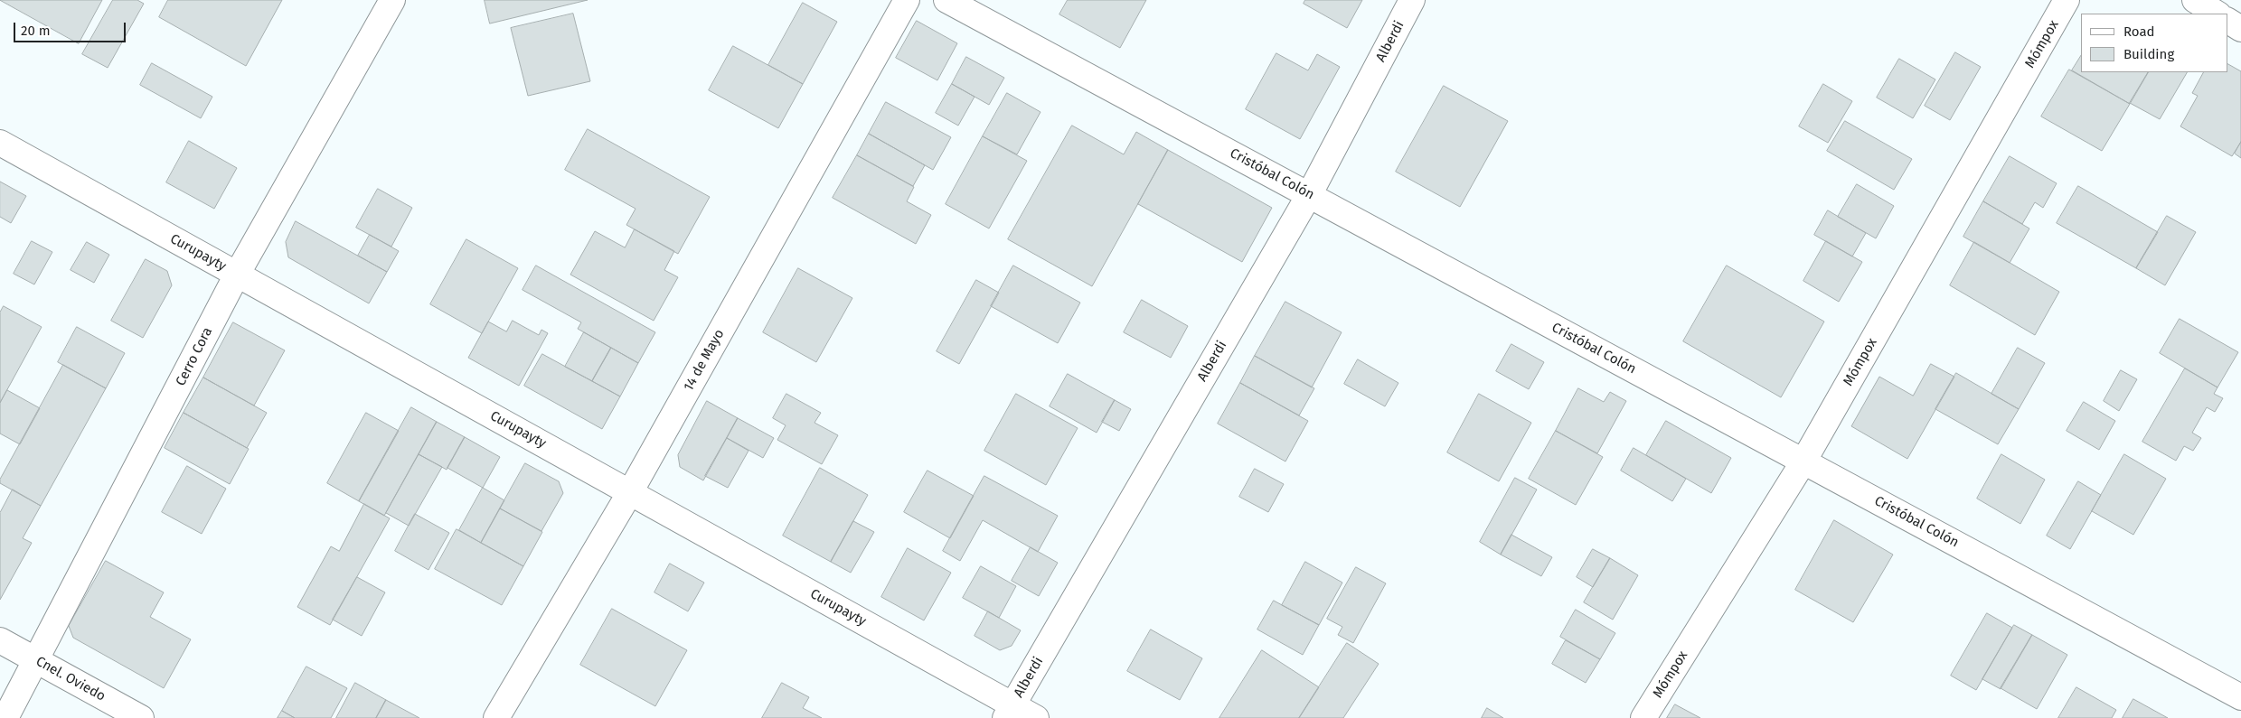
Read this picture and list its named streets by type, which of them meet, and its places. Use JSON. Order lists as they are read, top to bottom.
{
  "streets": {
    "street": [
      "Alberdi",
      "Mómpox",
      "Cristóbal Colón",
      "Curupayty",
      "Cerro Cora",
      "14 de Mayo",
      "Cnel. Oviedo"
    ]
  },
  "crossings": [
    ["Alberdi", "Cristóbal Colón"],
    ["Alberdi", "Curupayty"],
    ["Mómpox", "Cristóbal Colón"],
    ["Curupayty", "Cerro Cora"],
    ["Curupayty", "14 de Mayo"],
    ["Cerro Cora", "Cnel. Oviedo"]
  ],
  "legend": ["Road", "Building"],
  "scale_bar": "20 m"
}
